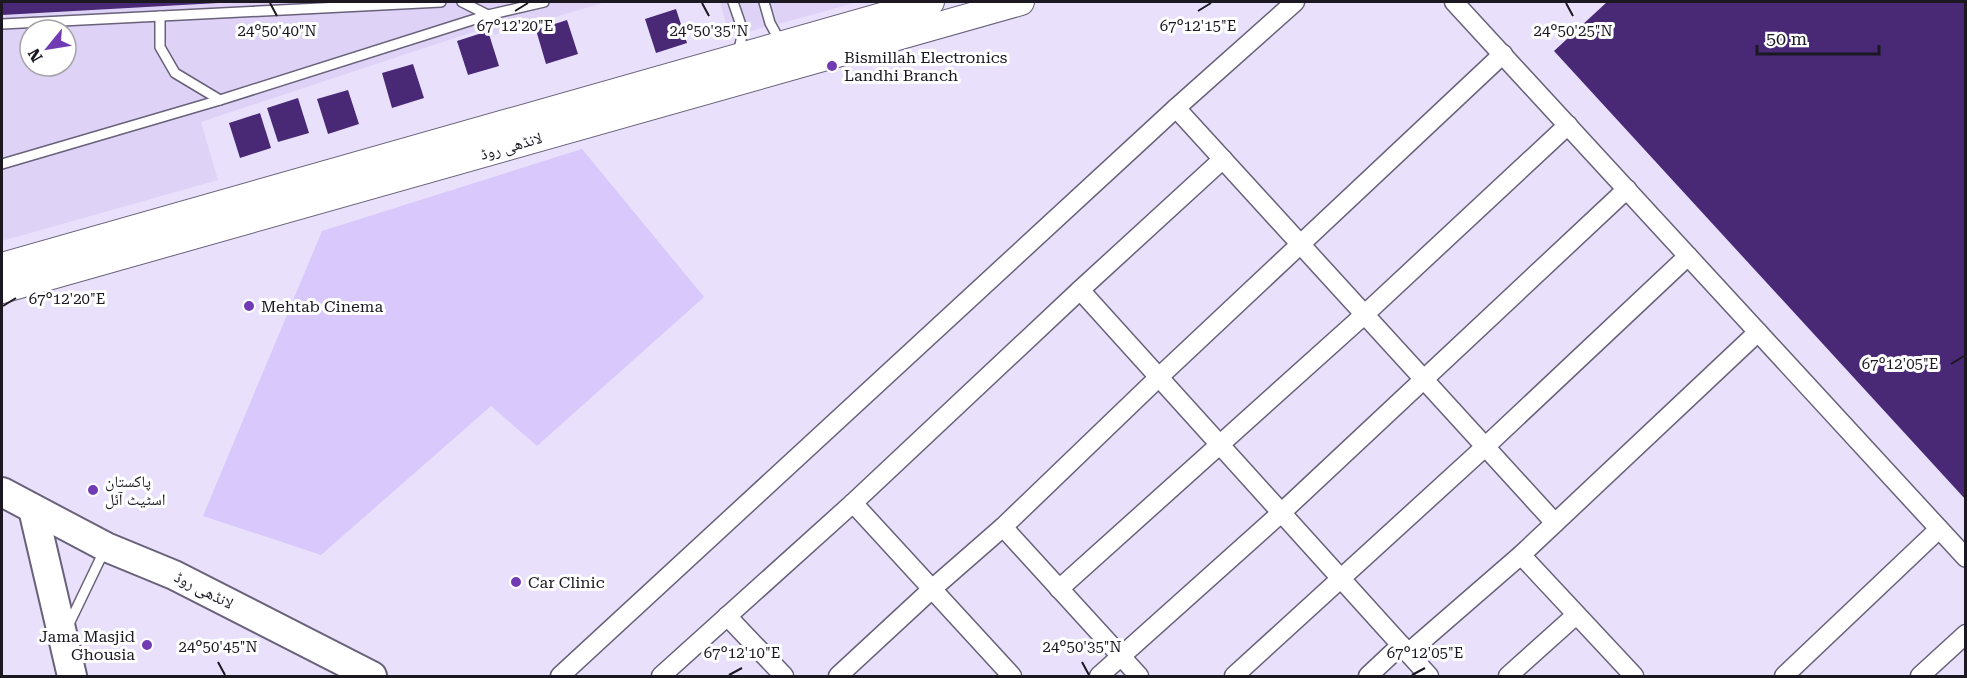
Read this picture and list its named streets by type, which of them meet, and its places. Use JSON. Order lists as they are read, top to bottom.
{
  "streets": {
    "main road": ["لانڈھی روڈ"]
  },
  "places": [
    "Bismillah Electronics Landhi Branch",
    "Mehtab Cinema",
    "پاکستان اسٹیٹ آئل",
    "Car Clinic",
    "Jama Masjid Ghousia"
  ],
  "scale_bar": "50 m",
  "north": "bottom left",
  "coordinates": [
    "67°12'20\"E",
    "67°12'15\"E",
    "24°50'40\"N",
    "24°50'35\"N",
    "24°50'25\"N",
    "67°12'05\"E",
    "24°50'45\"N",
    "67°12'10\"E"
  ]
}
